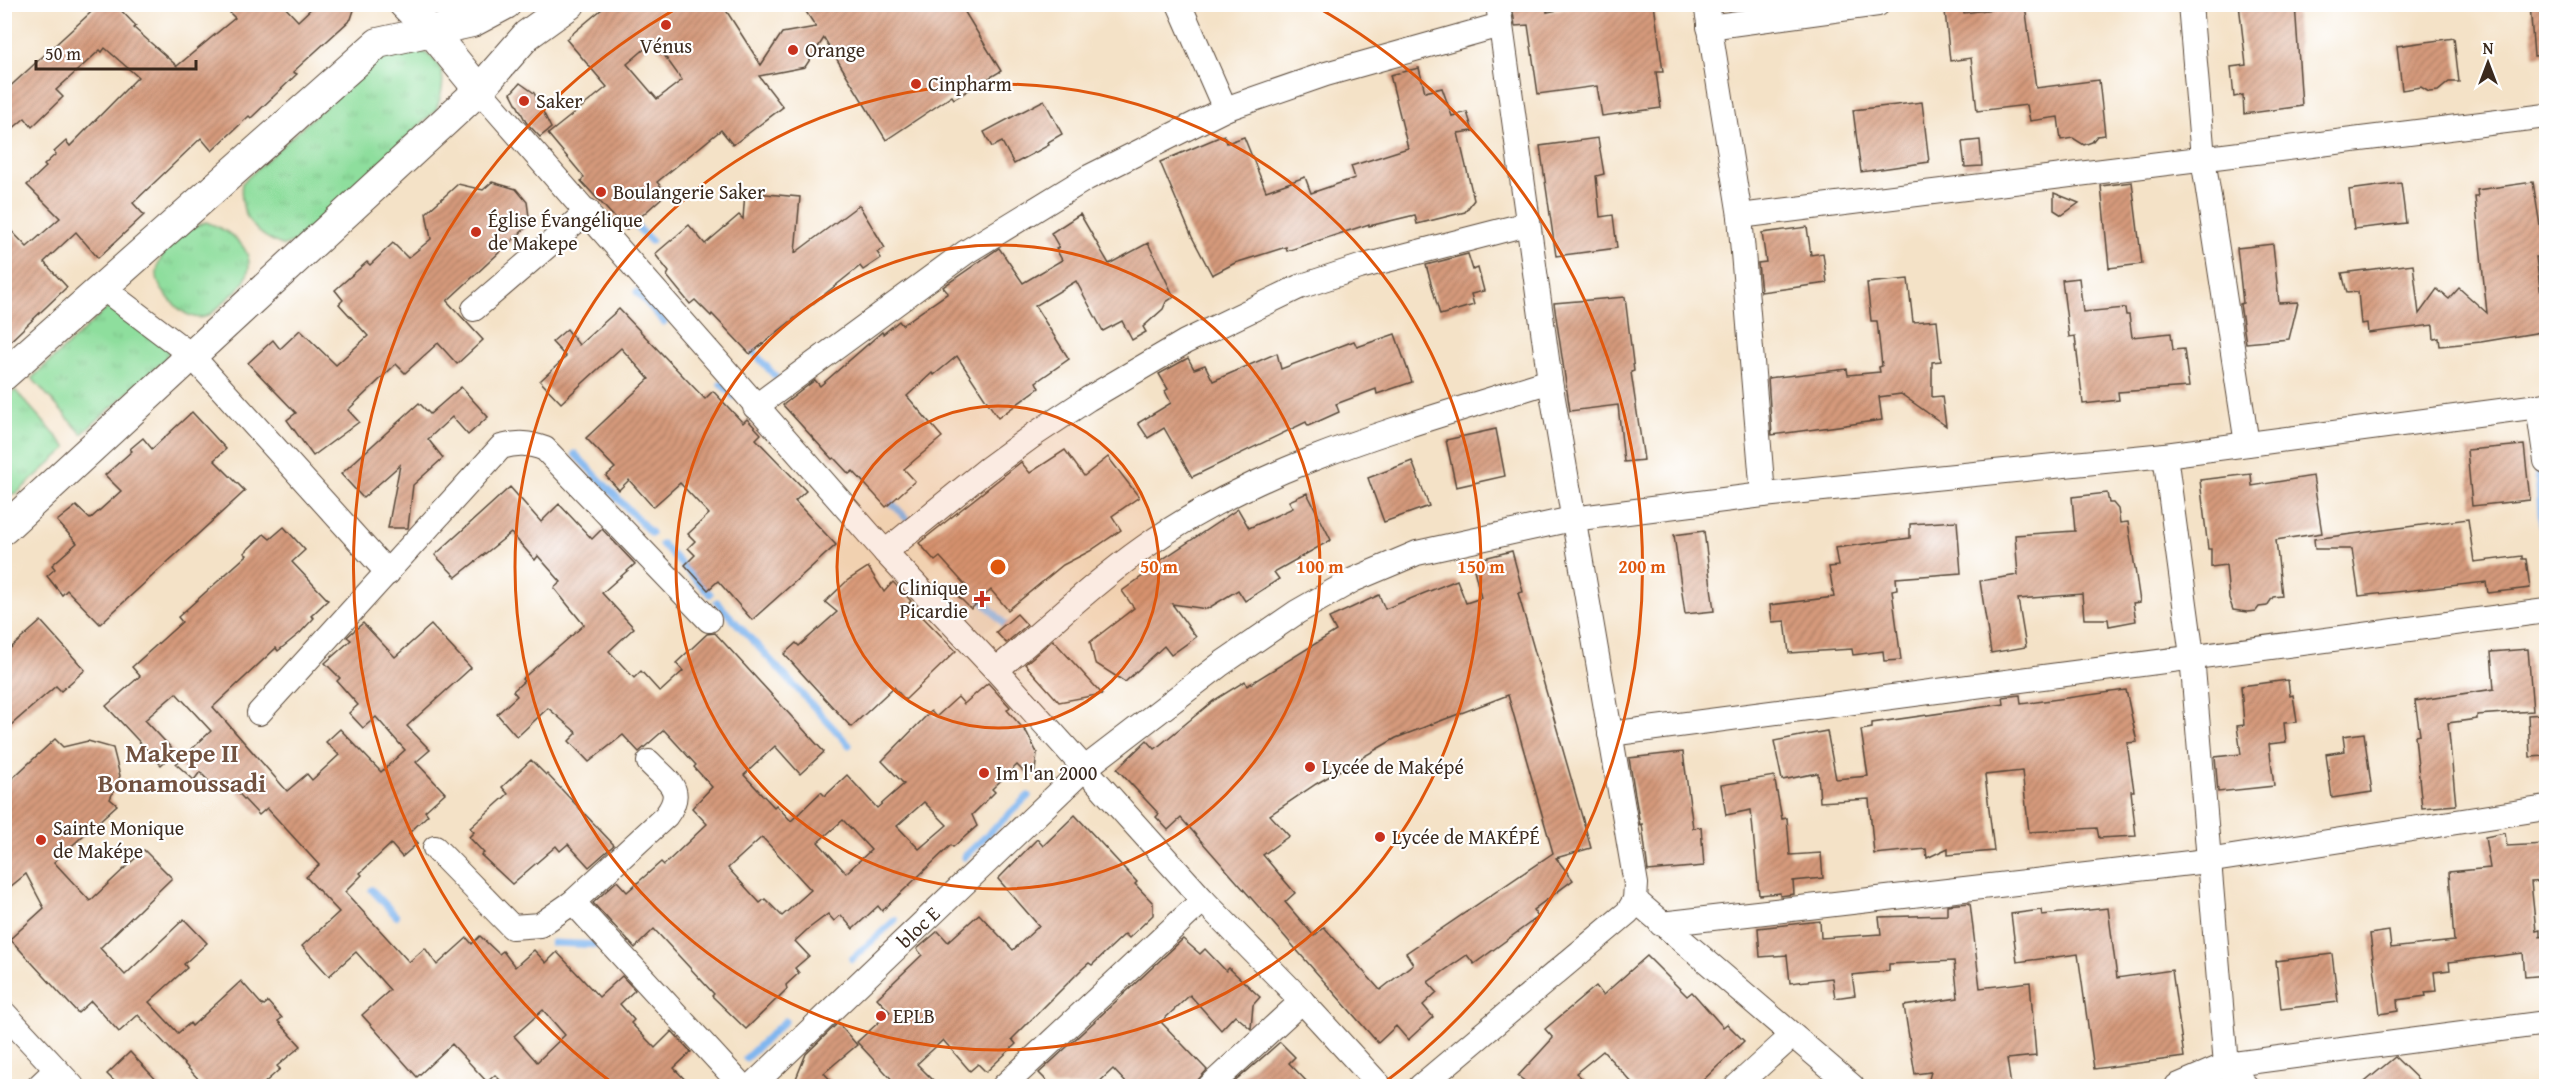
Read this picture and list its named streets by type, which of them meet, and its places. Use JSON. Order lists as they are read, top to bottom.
{
  "streets": {
    "street": ["bloc E"]
  },
  "districts": ["Makepe II Bonamoussadi"],
  "places": {
    "other": [
      "Vénus",
      "Orange",
      "Cinpharm",
      "Saker",
      "Boulangerie Saker",
      "Église Évangélique de Makepe",
      "Lycée de Maképé",
      "Im l'an 2000",
      "Lycée de MAKÉPÉ",
      "Sainte Monique de Maképe",
      "EPLB"
    ],
    "health": ["Clinique Picardie"]
  },
  "scale_bar": "50 m",
  "north": "top",
  "rings": [
    "50 m",
    "100 m",
    "150 m",
    "200 m"
  ]
}
